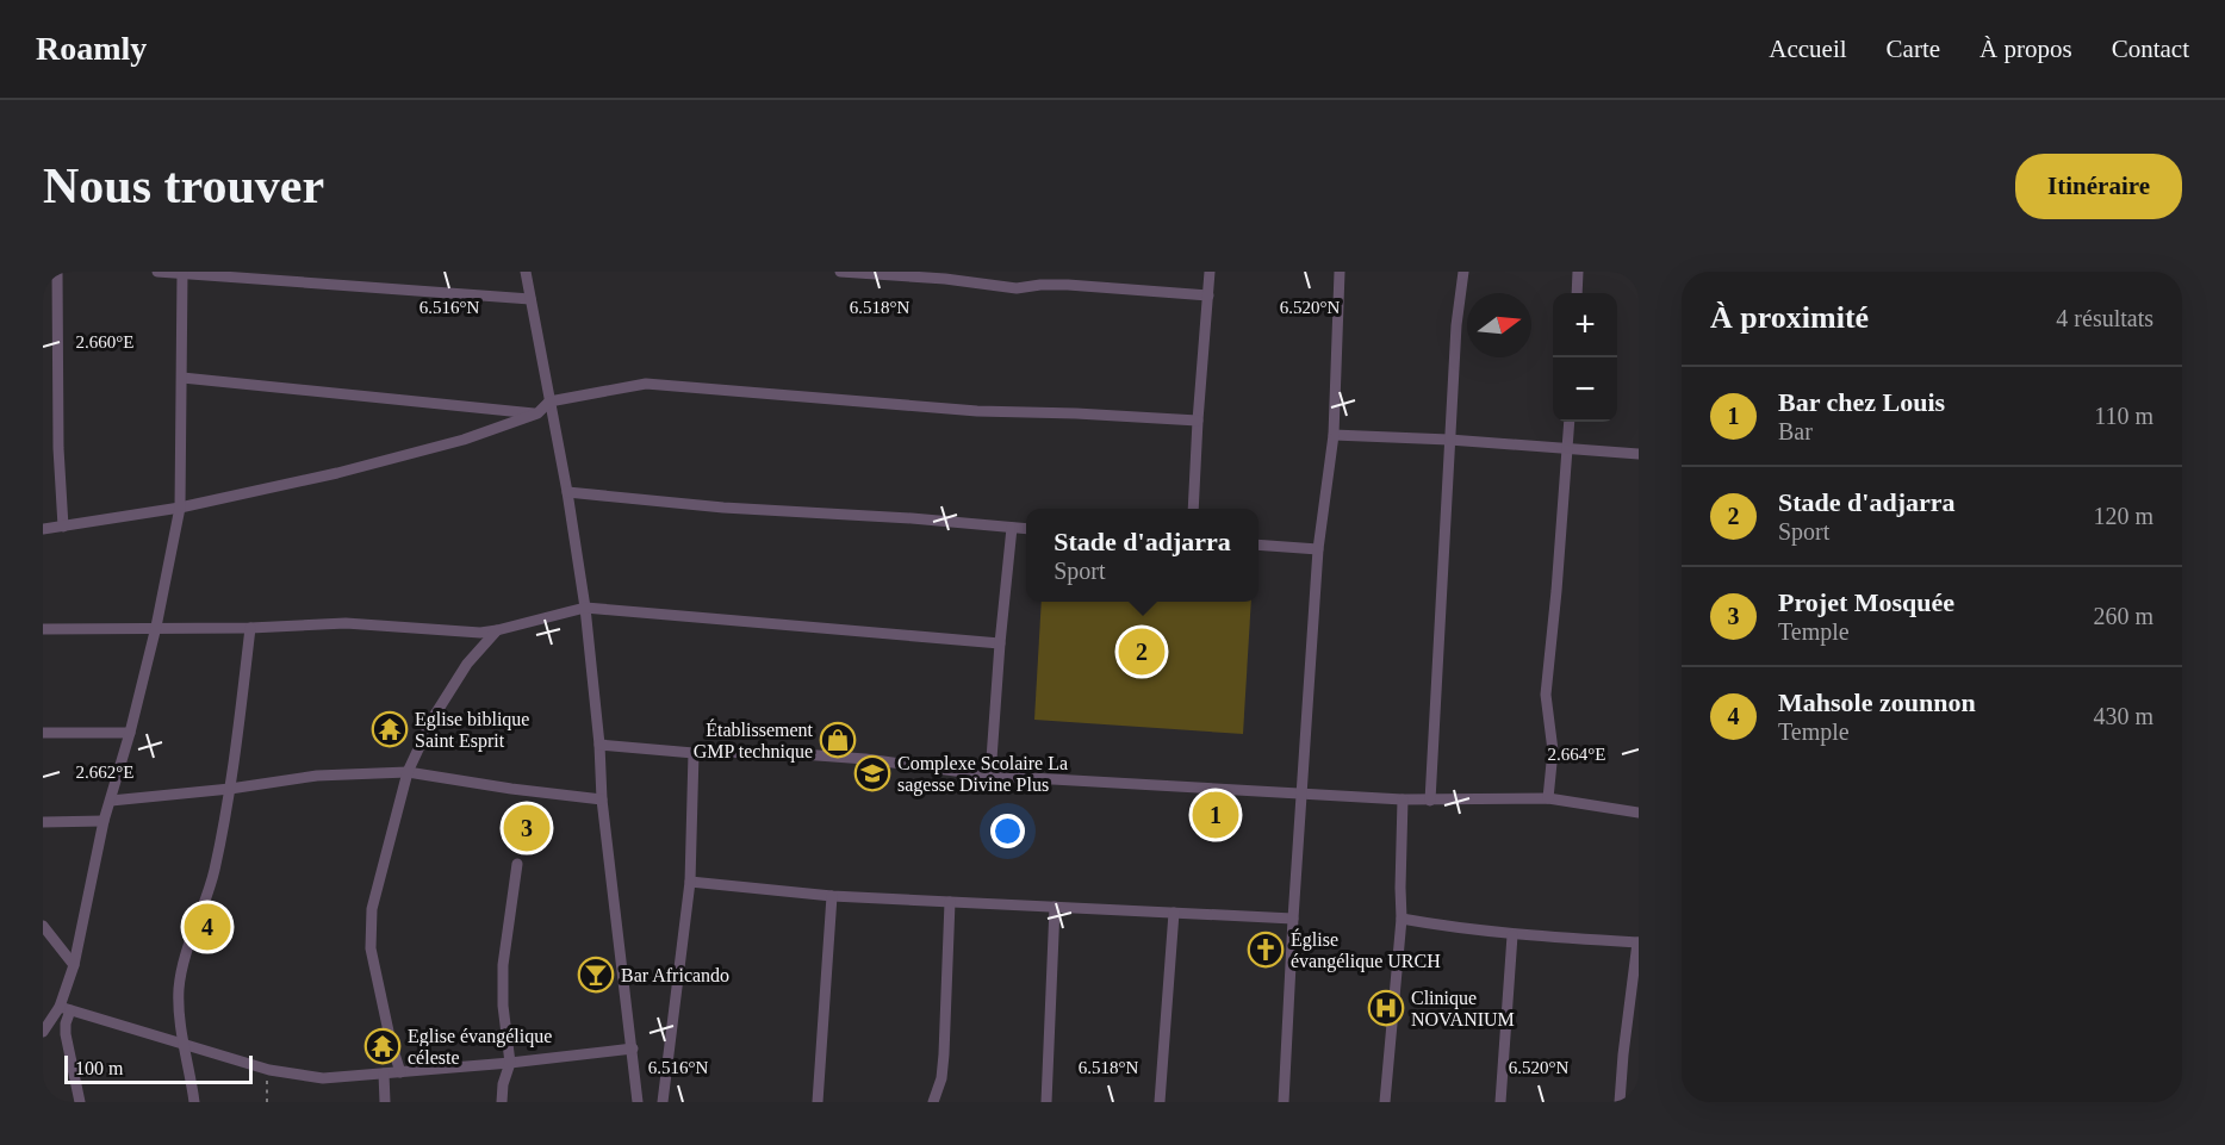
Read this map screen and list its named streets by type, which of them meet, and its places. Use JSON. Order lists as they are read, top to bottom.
{
  "places": {
    "temple": ["Eglise biblique Saint Esprit", "Eglise évangélique céleste"],
    "shop": ["Établissement GMP technique"],
    "school or university": ["Complexe Scolaire La sagesse Divine Plus"],
    "church": ["Église évangélique URCH"],
    "bar": ["Bar Africando"],
    "hospital": ["Clinique NOVANIUM"]
  },
  "scale_bar": "100 m",
  "north": "right",
  "page": {
    "header": "Roamly",
    "nav": [
      "Accueil",
      "Carte",
      "À propos",
      "Contact"
    ],
    "buttons": "Itinéraire",
    "title": "Nous trouver",
    "heading": ["À proximité", "4 résultats"],
    "map_buttons": ["+", "−"],
    "list": [
      {
        "mark": "1",
        "name": "Bar chez Louis",
        "note": "Bar",
        "value": "110 m"
      },
      {
        "mark": "2",
        "name": "Stade d'adjarra",
        "note": "Sport",
        "value": "120 m"
      },
      {
        "mark": "3",
        "name": "Projet Mosquée",
        "note": "Temple",
        "value": "260 m"
      },
      {
        "mark": "4",
        "name": "Mahsole zounnon",
        "note": "Temple",
        "value": "430 m"
      }
    ],
    "popup": ["Stade d'adjarra", "Sport"],
    "pins": [
      "2",
      "1",
      "3",
      "4"
    ],
    "scale": "100 m"
  },
  "coordinates": [
    "6.516°N",
    "6.518°N",
    "6.520°N",
    "2.660°E",
    "2.664°E",
    "2.662°E"
  ]
}
